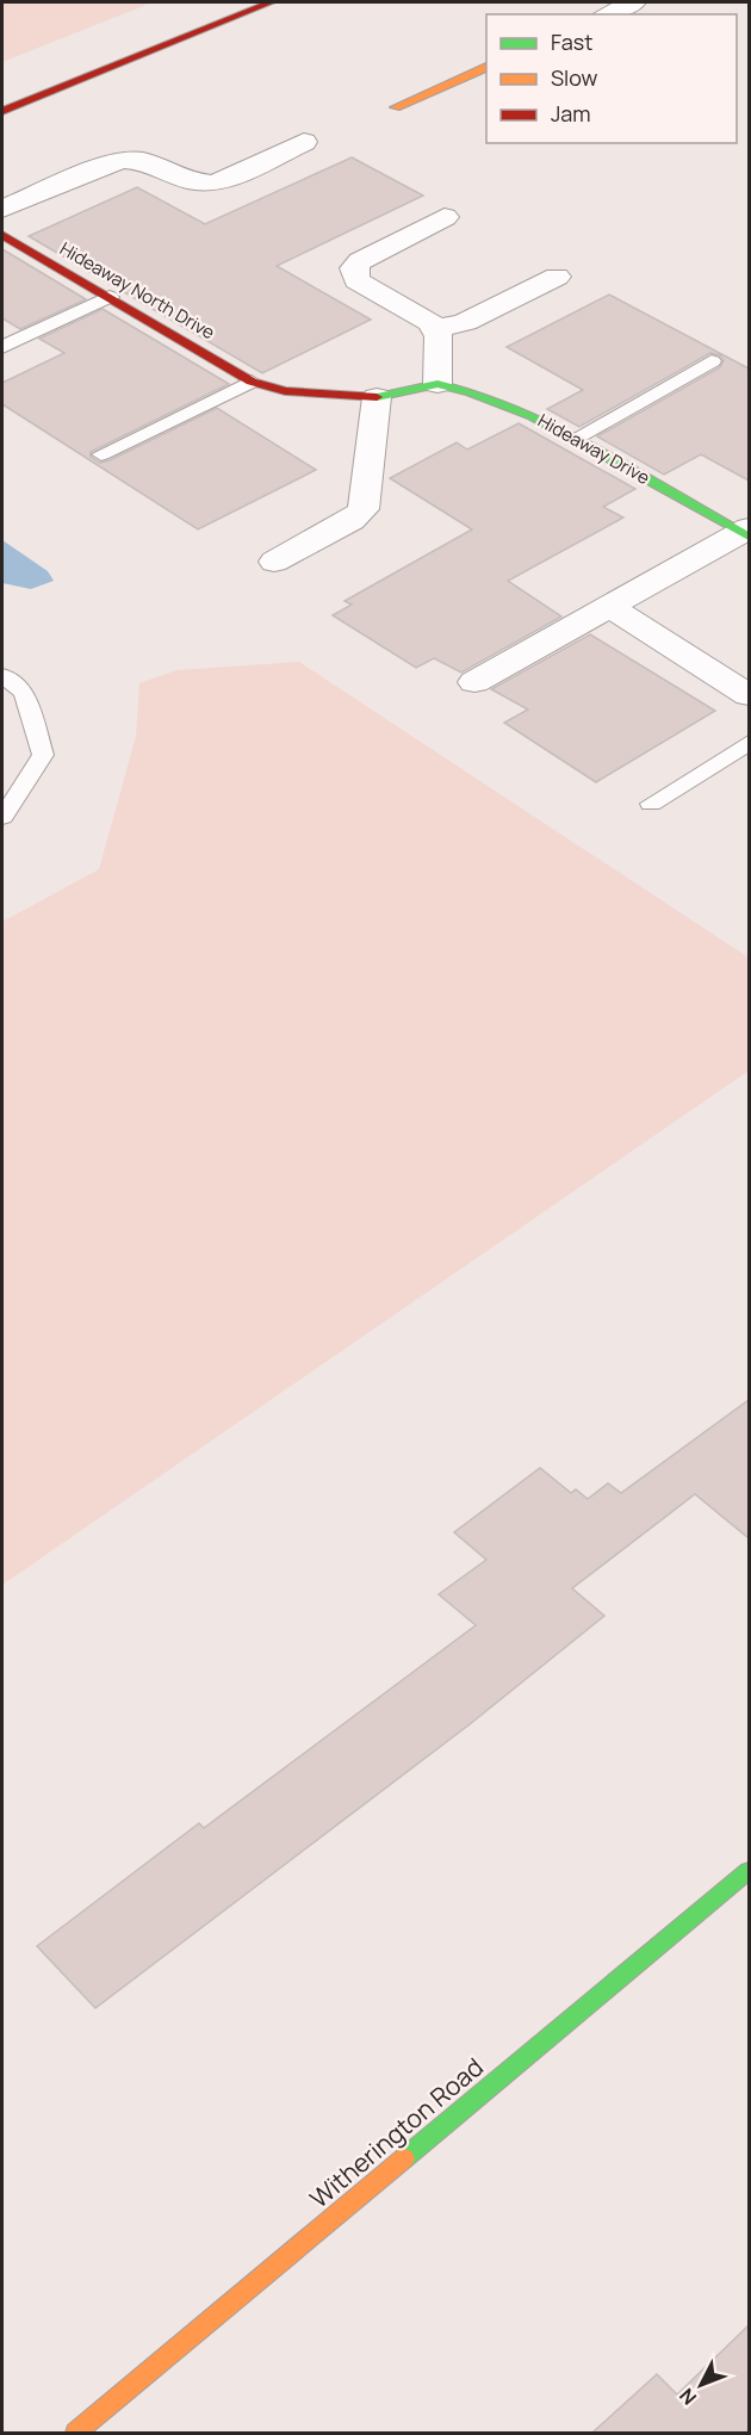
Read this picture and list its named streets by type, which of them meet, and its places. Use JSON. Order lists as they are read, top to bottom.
{
  "streets": {
    "street": ["Hideaway North Drive", "Hideaway Drive", "Witherington Road"]
  },
  "crossings": [
    ["Hideaway North Drive", "Hideaway Drive"]
  ],
  "legend": ["Fast", "Slow", "Jam"],
  "north": "bottom left"
}
